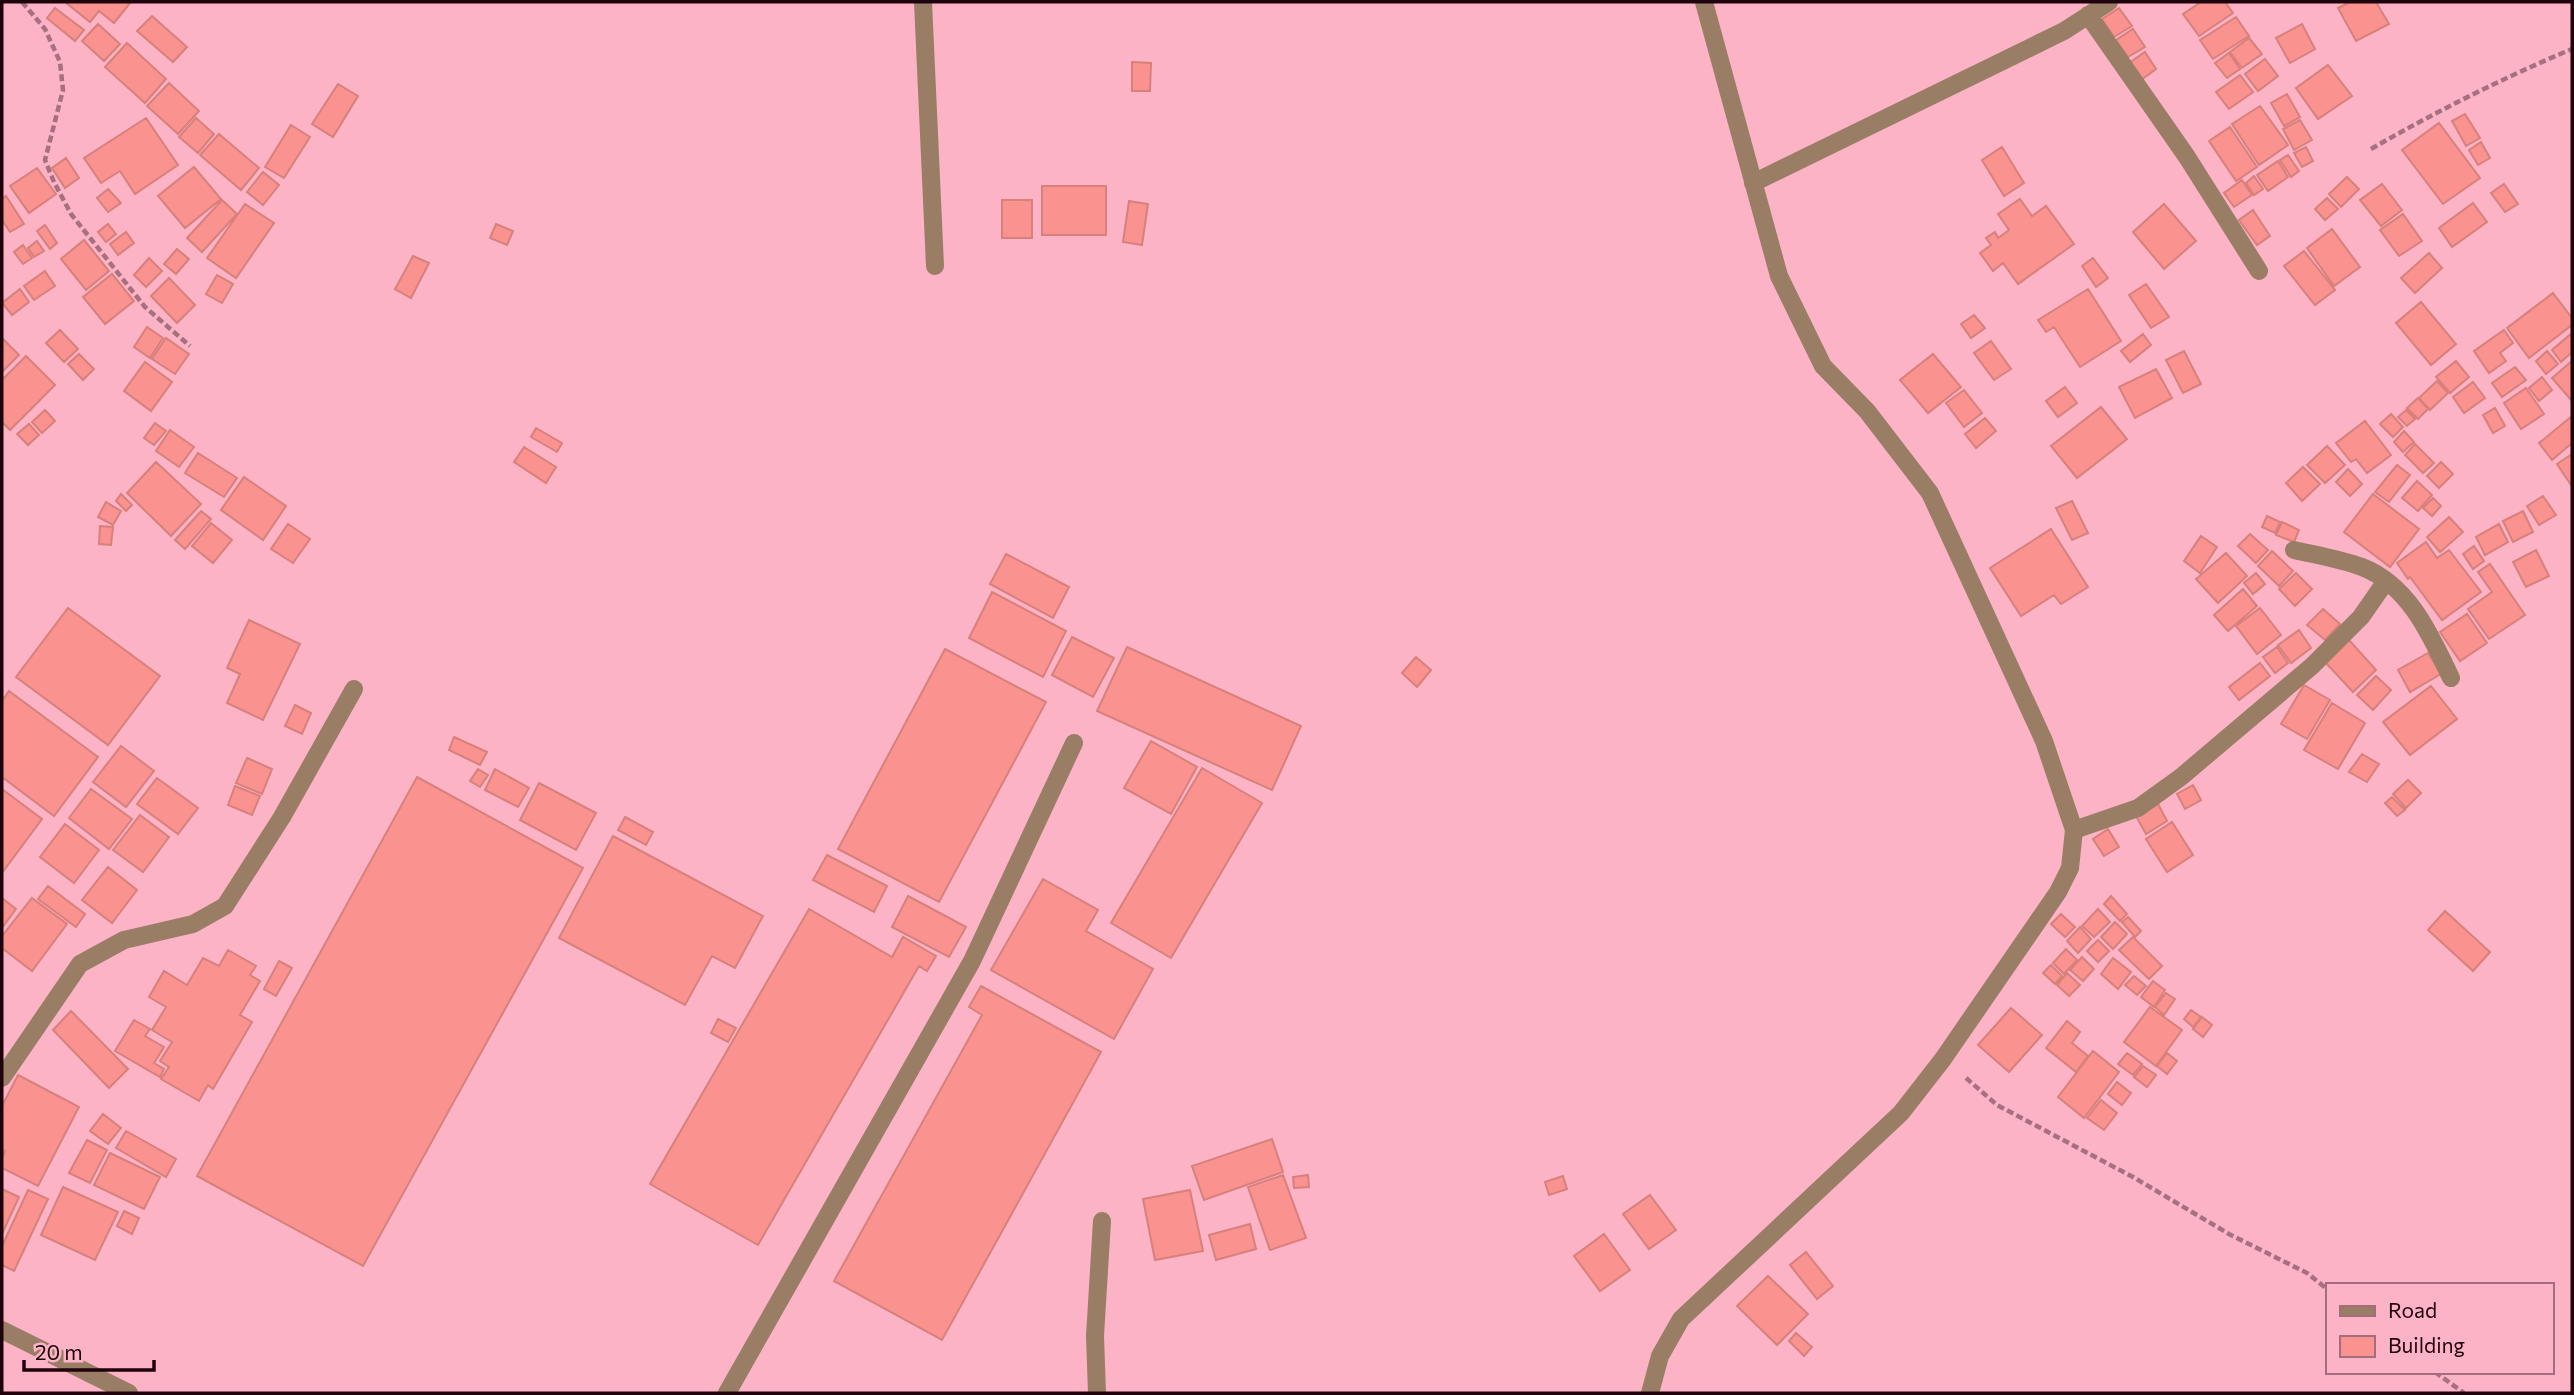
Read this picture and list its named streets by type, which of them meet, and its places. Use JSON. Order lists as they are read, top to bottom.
{
  "legend": ["Road", "Building"],
  "scale_bar": "20 m"
}
